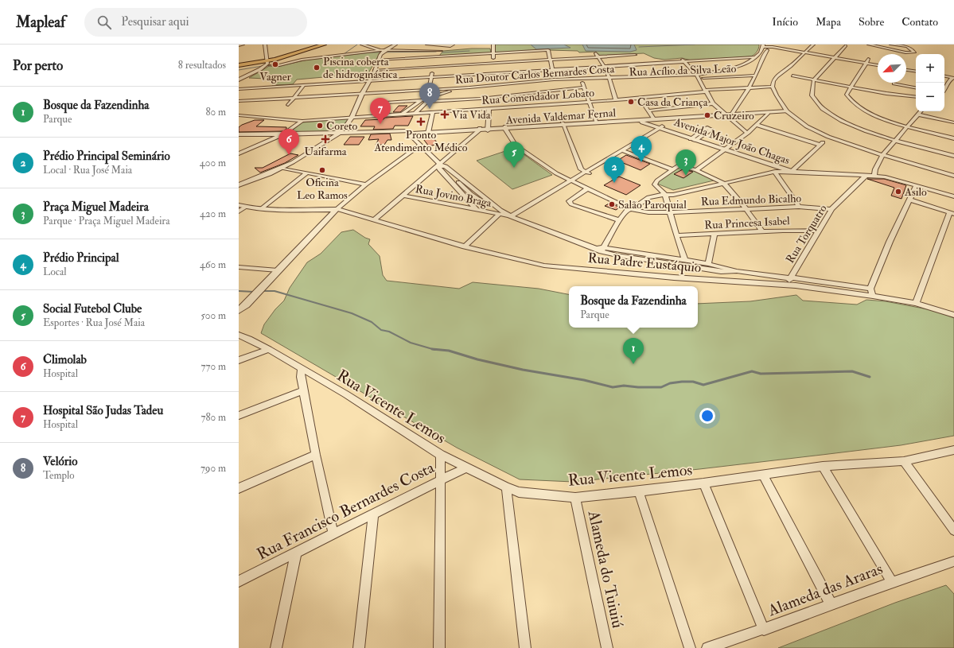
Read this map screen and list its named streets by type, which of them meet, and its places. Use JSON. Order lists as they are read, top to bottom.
{
  "streets": {
    "street": [
      "Rua Acílio da Silva Leão",
      "Rua Doutor Carlos Bernardes Costa",
      "Rua Comendador Lobato",
      "Avenida Valdemar Fernal",
      "Avenida Major João Chagas",
      "Rua Jovino Braga",
      "Rua Edmundo Bicalho",
      "Rua Princesa Isabel",
      "Rua Torquatro",
      "Rua Padre Eustáquio",
      "Rua Vicente Lemos",
      "Rua Francisco Bernardes Costa",
      "Alameda do Tuiuiú",
      "Alameda das Araras"
    ]
  },
  "crossings": [
    ["Rua Acílio da Silva Leão", "Rua Doutor Carlos Bernardes Costa"],
    ["Avenida Valdemar Fernal", "Avenida Major João Chagas"],
    ["Avenida Valdemar Fernal", "Rua Edmundo Bicalho"],
    ["Rua Edmundo Bicalho", "Rua Torquatro"],
    ["Rua Princesa Isabel", "Rua Torquatro"],
    ["Rua Torquatro", "Rua Padre Eustáquio"],
    ["Rua Vicente Lemos", "Rua Francisco Bernardes Costa"],
    ["Rua Vicente Lemos", "Alameda do Tuiuiú"]
  ],
  "places": {
    "other": [
      "Vagner",
      "Piscina coberta de hidroginástica",
      "Casa da Criança",
      "Cruzeiro",
      "Coreto",
      "Oficina Leo Ramos",
      "Asilo",
      "Salão Paroquial"
    ],
    "health": ["Via Vida", "Pronto Atendimento Médico", "Uaifarma"]
  },
  "north": "bottom left",
  "page": {
    "header": "Mapleaf",
    "search": "Pesquisar aqui",
    "nav": [
      "Início",
      "Mapa",
      "Sobre",
      "Contato"
    ],
    "heading": ["Por perto", "8 resultados"],
    "map_buttons": ["+", "−"],
    "pins": [
      "8",
      "7",
      "6",
      "4",
      "5",
      "3",
      "2",
      "1"
    ],
    "list": [
      {
        "mark": "1",
        "name": "Bosque da Fazendinha",
        "note": "Parque",
        "value": "80 m"
      },
      {
        "mark": "2",
        "name": "Prédio Principal Seminário",
        "note": "Local · Rua José Maia",
        "value": "400 m"
      },
      {
        "mark": "3",
        "name": "Praça Miguel Madeira",
        "note": "Parque · Praça Miguel Madeira",
        "value": "420 m"
      },
      {
        "mark": "4",
        "name": "Prédio Principal",
        "note": "Local",
        "value": "460 m"
      },
      {
        "mark": "5",
        "name": "Social Futebol Clube",
        "note": "Esportes · Rua José Maia",
        "value": "500 m"
      },
      {
        "mark": "6",
        "name": "Climolab",
        "note": "Hospital",
        "value": "770 m"
      },
      {
        "mark": "7",
        "name": "Hospital São Judas Tadeu",
        "note": "Hospital",
        "value": "780 m"
      },
      {
        "mark": "8",
        "name": "Velório",
        "note": "Templo",
        "value": "790 m"
      }
    ],
    "popup": ["Bosque da Fazendinha", "Parque"]
  }
}
